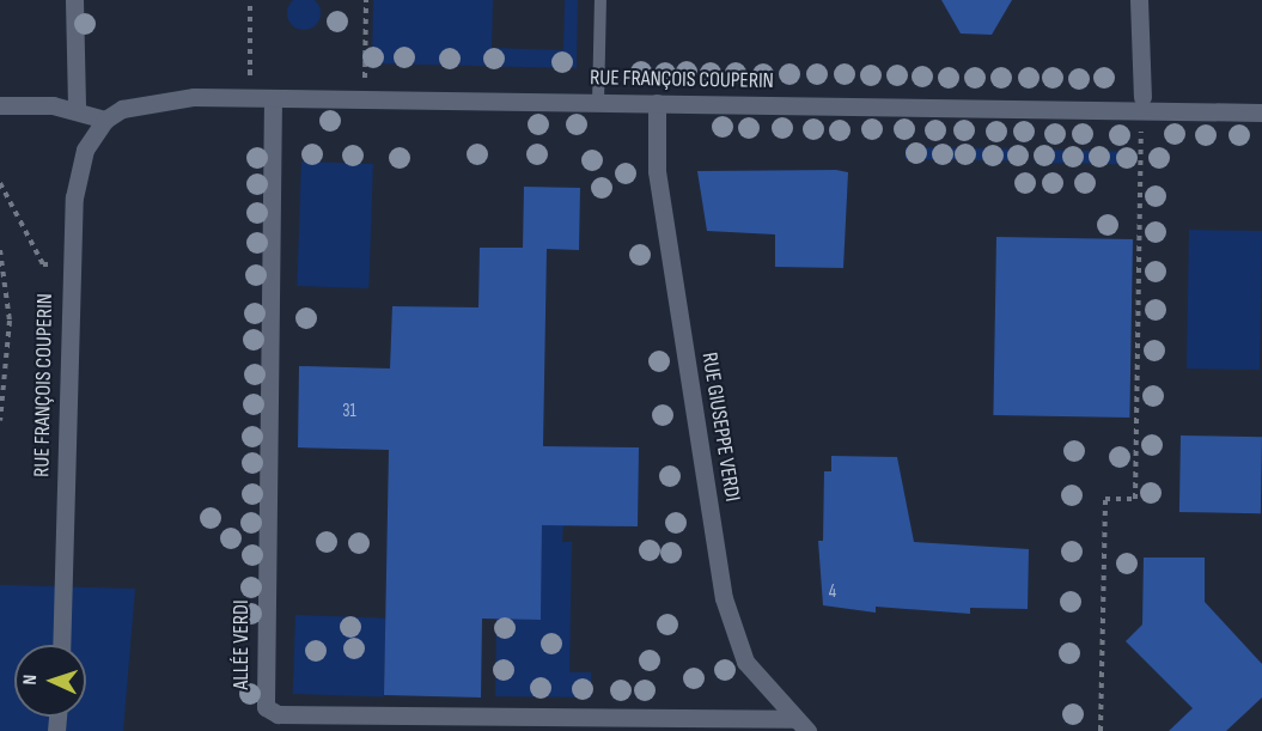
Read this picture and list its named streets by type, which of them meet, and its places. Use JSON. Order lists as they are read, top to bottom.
{
  "streets": {
    "street": ["RUE FRANÇOIS COUPERIN", "RUE GIUSEPPE VERDI", "ALLÉE VERDI"]
  },
  "crossings": [
    ["RUE FRANÇOIS COUPERIN", "RUE GIUSEPPE VERDI"],
    ["RUE FRANÇOIS COUPERIN", "ALLÉE VERDI"],
    ["RUE GIUSEPPE VERDI", "ALLÉE VERDI"]
  ],
  "house_numbers": ["31", "4"],
  "north": "left"
}
